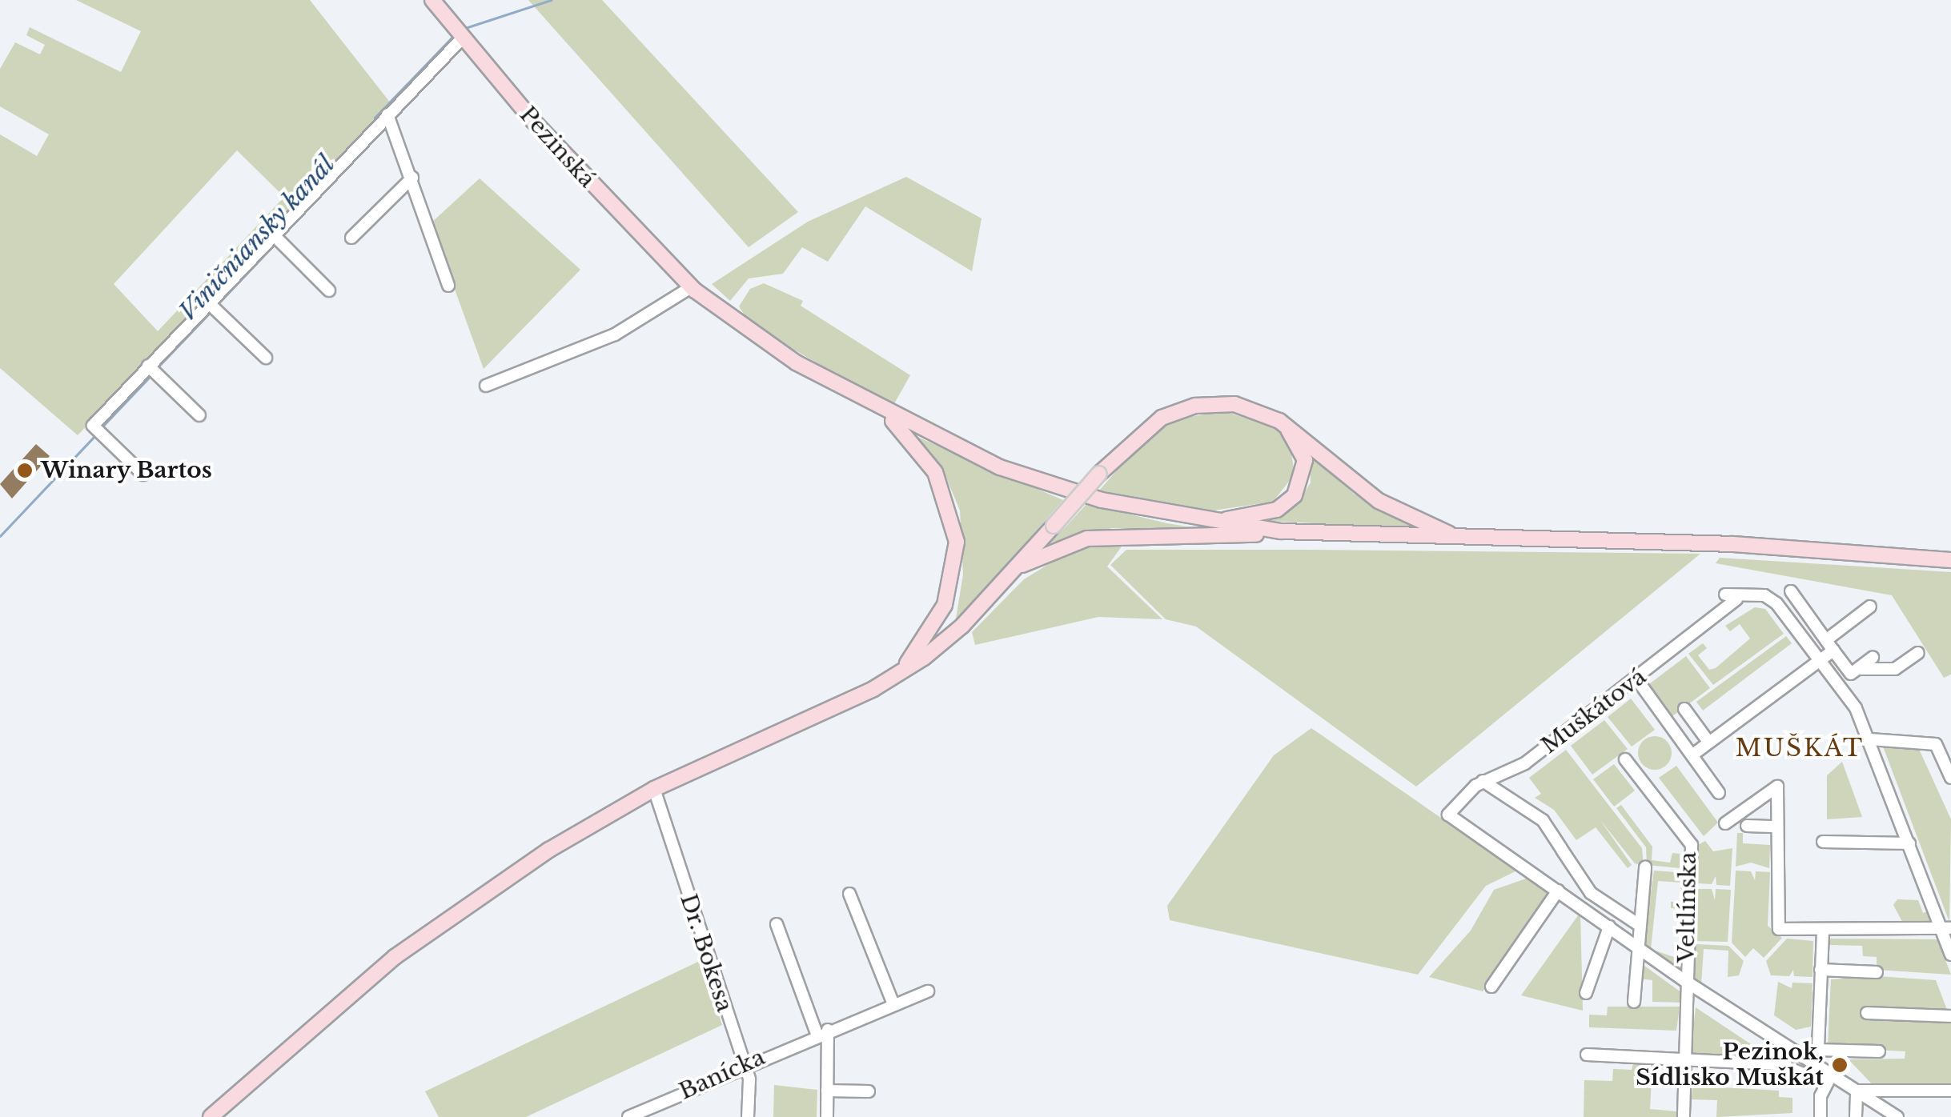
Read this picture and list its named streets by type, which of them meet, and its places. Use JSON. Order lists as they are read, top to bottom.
{
  "streets": {
    "main road": ["Pezinská"],
    "street": [
      "Muškátová",
      "Veltlínska",
      "Dr. Bokesa",
      "Banícka"
    ]
  },
  "crossings": [
    ["Dr. Bokesa", "Banícka"]
  ],
  "districts": ["MUŠKÁT"],
  "water": ["Viničniansky kanál"],
  "places": ["Winary Bartos", "Pezinok, Sídlisko Muškát"]
}
